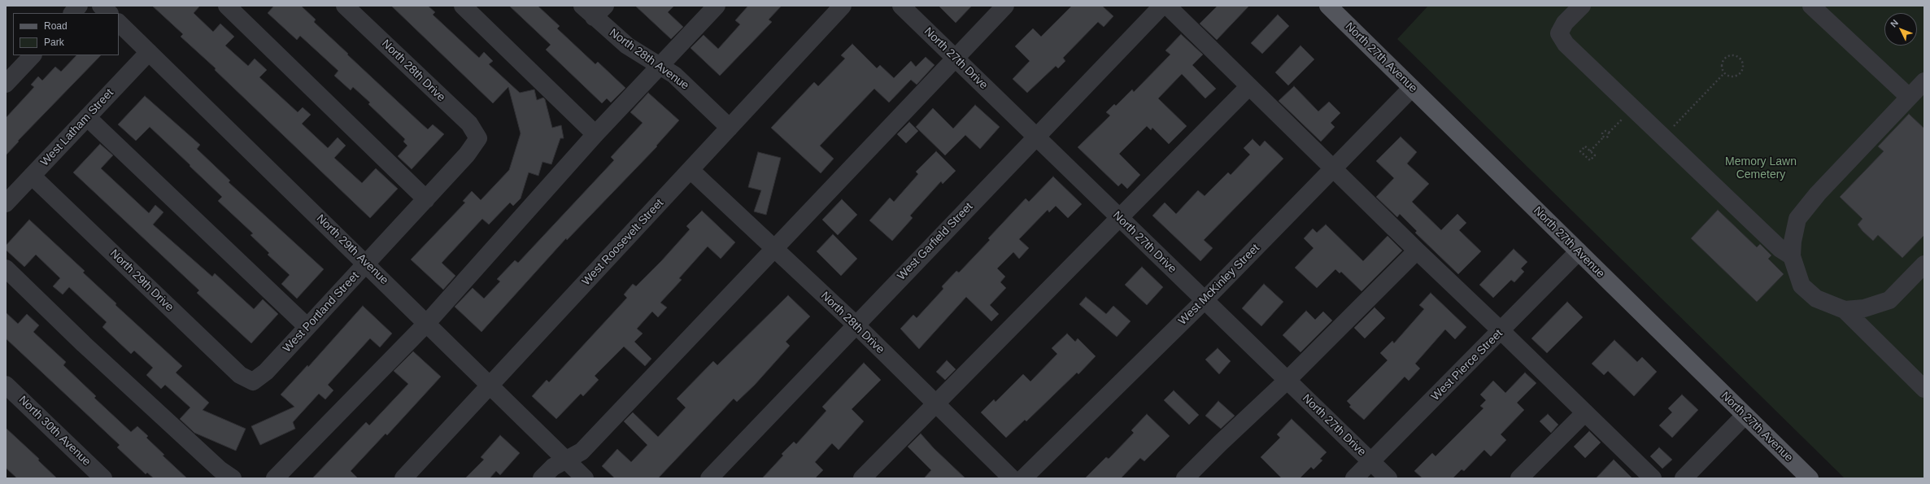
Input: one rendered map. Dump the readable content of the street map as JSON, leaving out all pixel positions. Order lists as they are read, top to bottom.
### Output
{
  "streets": {
    "main road": ["North 27th Avenue"],
    "street": [
      "North 27th Drive",
      "North 28th Avenue",
      "North 28th Drive",
      "West Latham Street",
      "West Garfield Street",
      "West Roosevelt Street",
      "North 29th Avenue",
      "North 29th Drive",
      "West McKinley Street",
      "West Portland Street",
      "West Pierce Street",
      "North 30th Avenue"
    ]
  },
  "crossings": [
    ["North 27th Avenue", "West McKinley Street"],
    ["North 27th Avenue", "West Pierce Street"],
    ["North 27th Drive", "West Garfield Street"],
    ["North 27th Drive", "West McKinley Street"],
    ["North 27th Drive", "West Pierce Street"],
    ["North 28th Avenue", "West Roosevelt Street"],
    ["North 28th Drive", "West Garfield Street"],
    ["North 28th Drive", "West Roosevelt Street"],
    ["North 28th Drive", "West Portland Street"],
    ["West Latham Street", "North 29th Avenue"],
    ["West Latham Street", "North 29th Drive"],
    ["West Roosevelt Street", "North 29th Avenue"],
    ["North 29th Avenue", "West Portland Street"],
    ["North 29th Drive", "West Portland Street"]
  ],
  "parks": ["Memory Lawn Cemetery"],
  "legend": ["Road", "Park"],
  "north": "top left"
}
